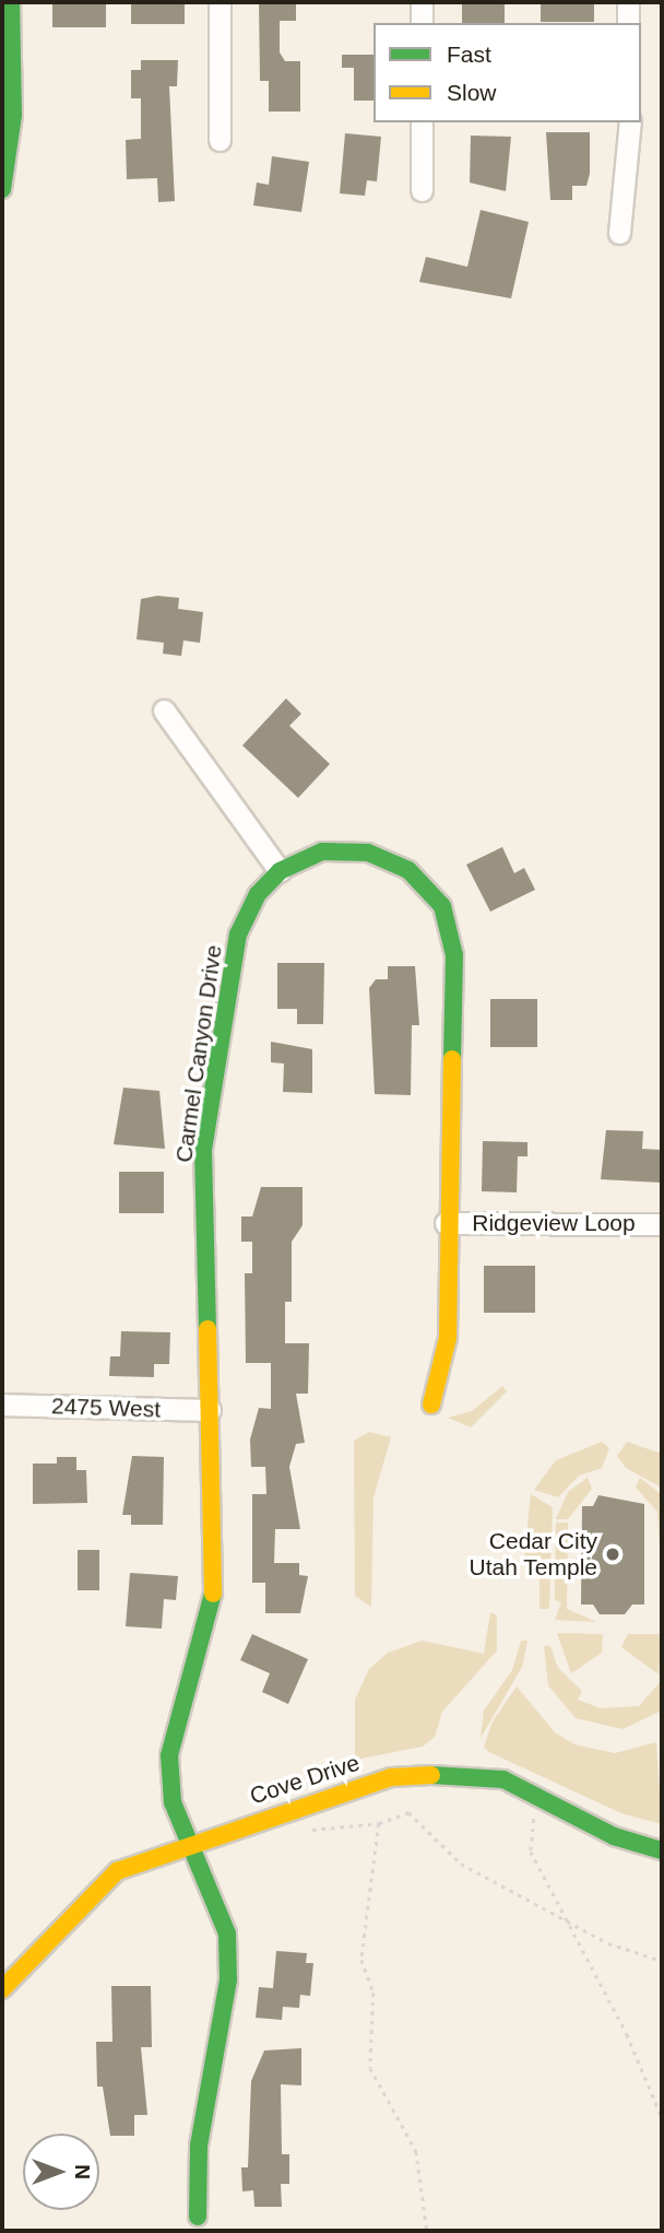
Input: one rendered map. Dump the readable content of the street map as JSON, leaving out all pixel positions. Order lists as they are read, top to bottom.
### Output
{
  "streets": {
    "street": [
      "Carmel Canyon Drive",
      "Ridgeview Loop",
      "2475 West",
      "Cove Drive"
    ]
  },
  "crossings": [
    ["Carmel Canyon Drive", "Ridgeview Loop"],
    ["Carmel Canyon Drive", "2475 West"],
    ["Carmel Canyon Drive", "Cove Drive"]
  ],
  "places": ["Cedar City Utah Temple"],
  "legend": ["Fast", "Slow"],
  "north": "right"
}
